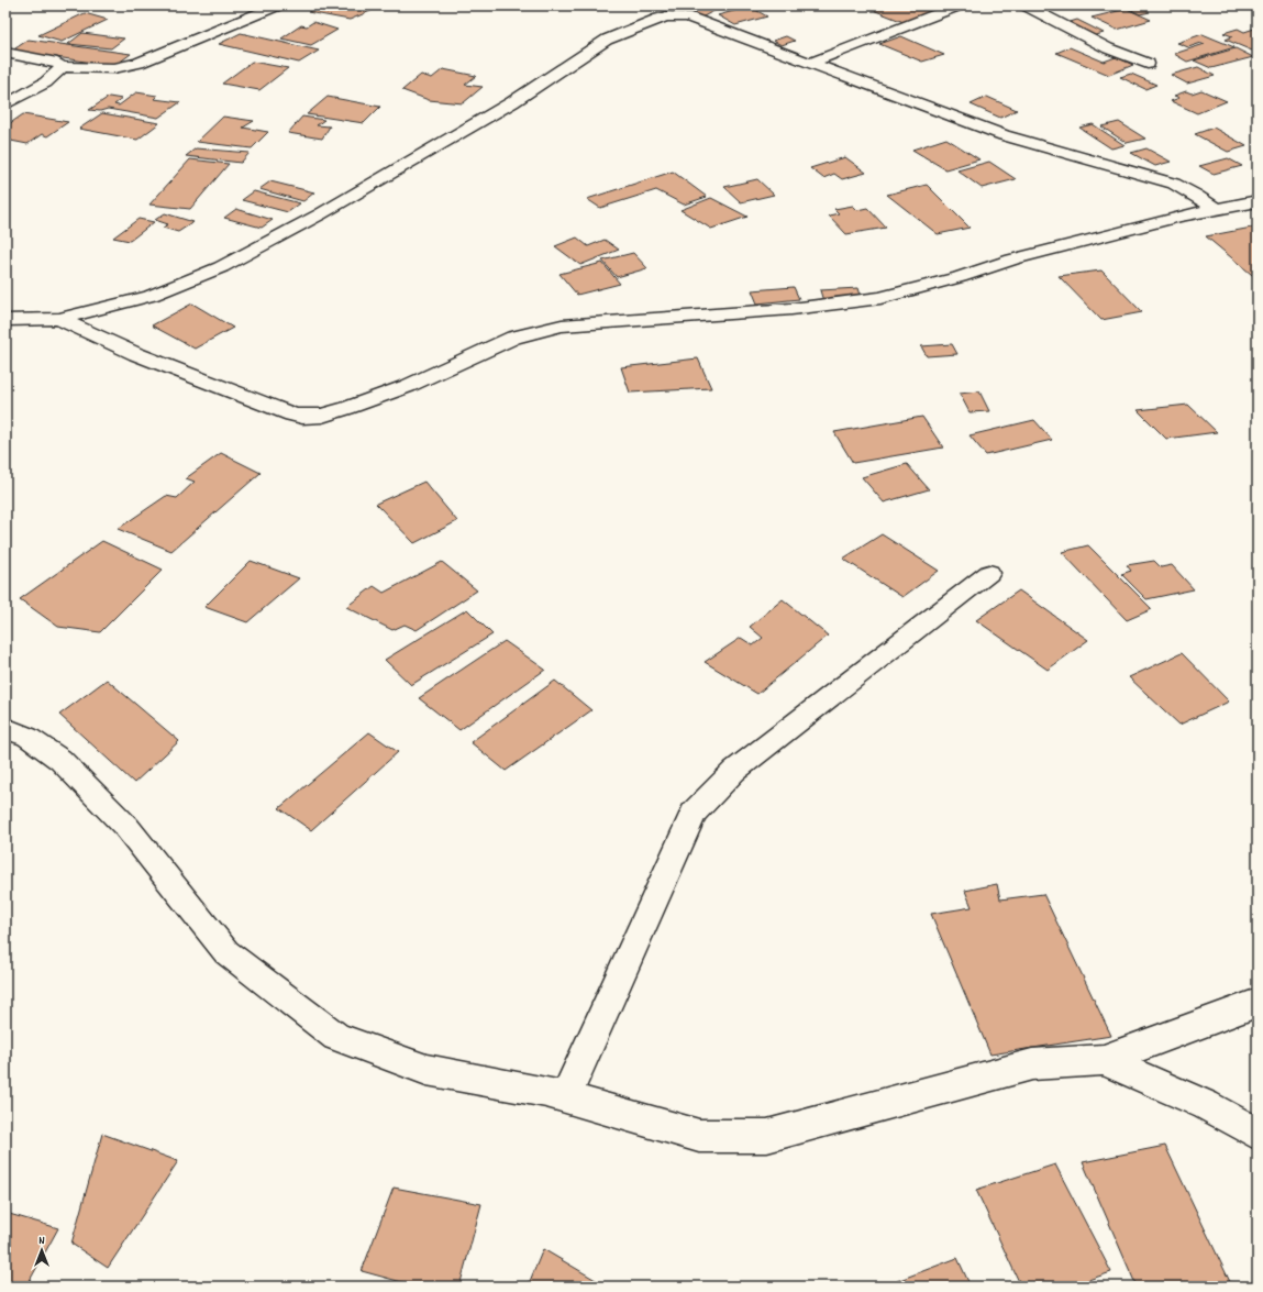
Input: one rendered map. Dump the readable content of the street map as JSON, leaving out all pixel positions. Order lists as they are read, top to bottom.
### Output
{
  "north": "top"
}
